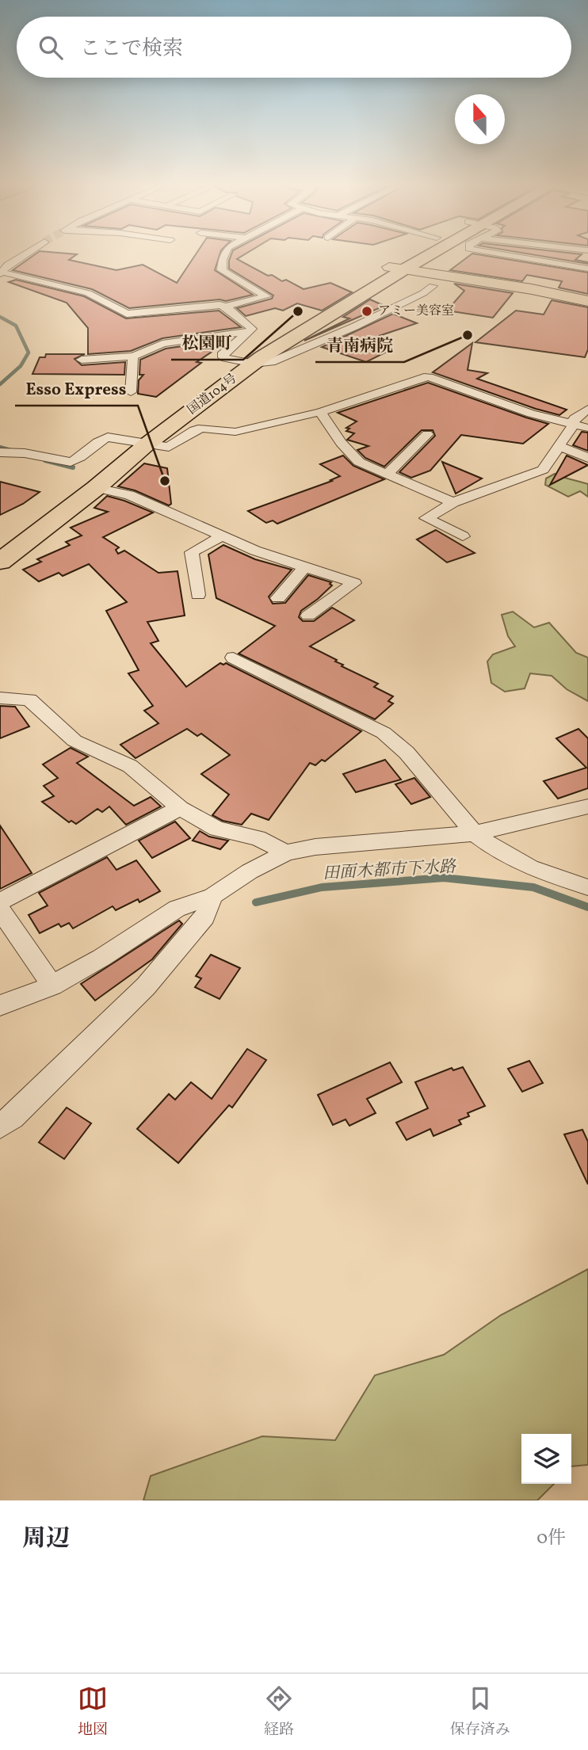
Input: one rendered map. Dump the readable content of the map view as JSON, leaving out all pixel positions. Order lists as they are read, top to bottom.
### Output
{
  "streets": {
    "highway": ["国道104号"]
  },
  "water": ["田面木都市下水路"],
  "places": [
    "松園町",
    "アミー美容室",
    "青南病院",
    "Esso Express"
  ],
  "north": "top",
  "page": {
    "search": "ここで検索",
    "heading": ["周辺", "0件"],
    "nav": ["地図", "経路", "保存済み"]
  }
}
